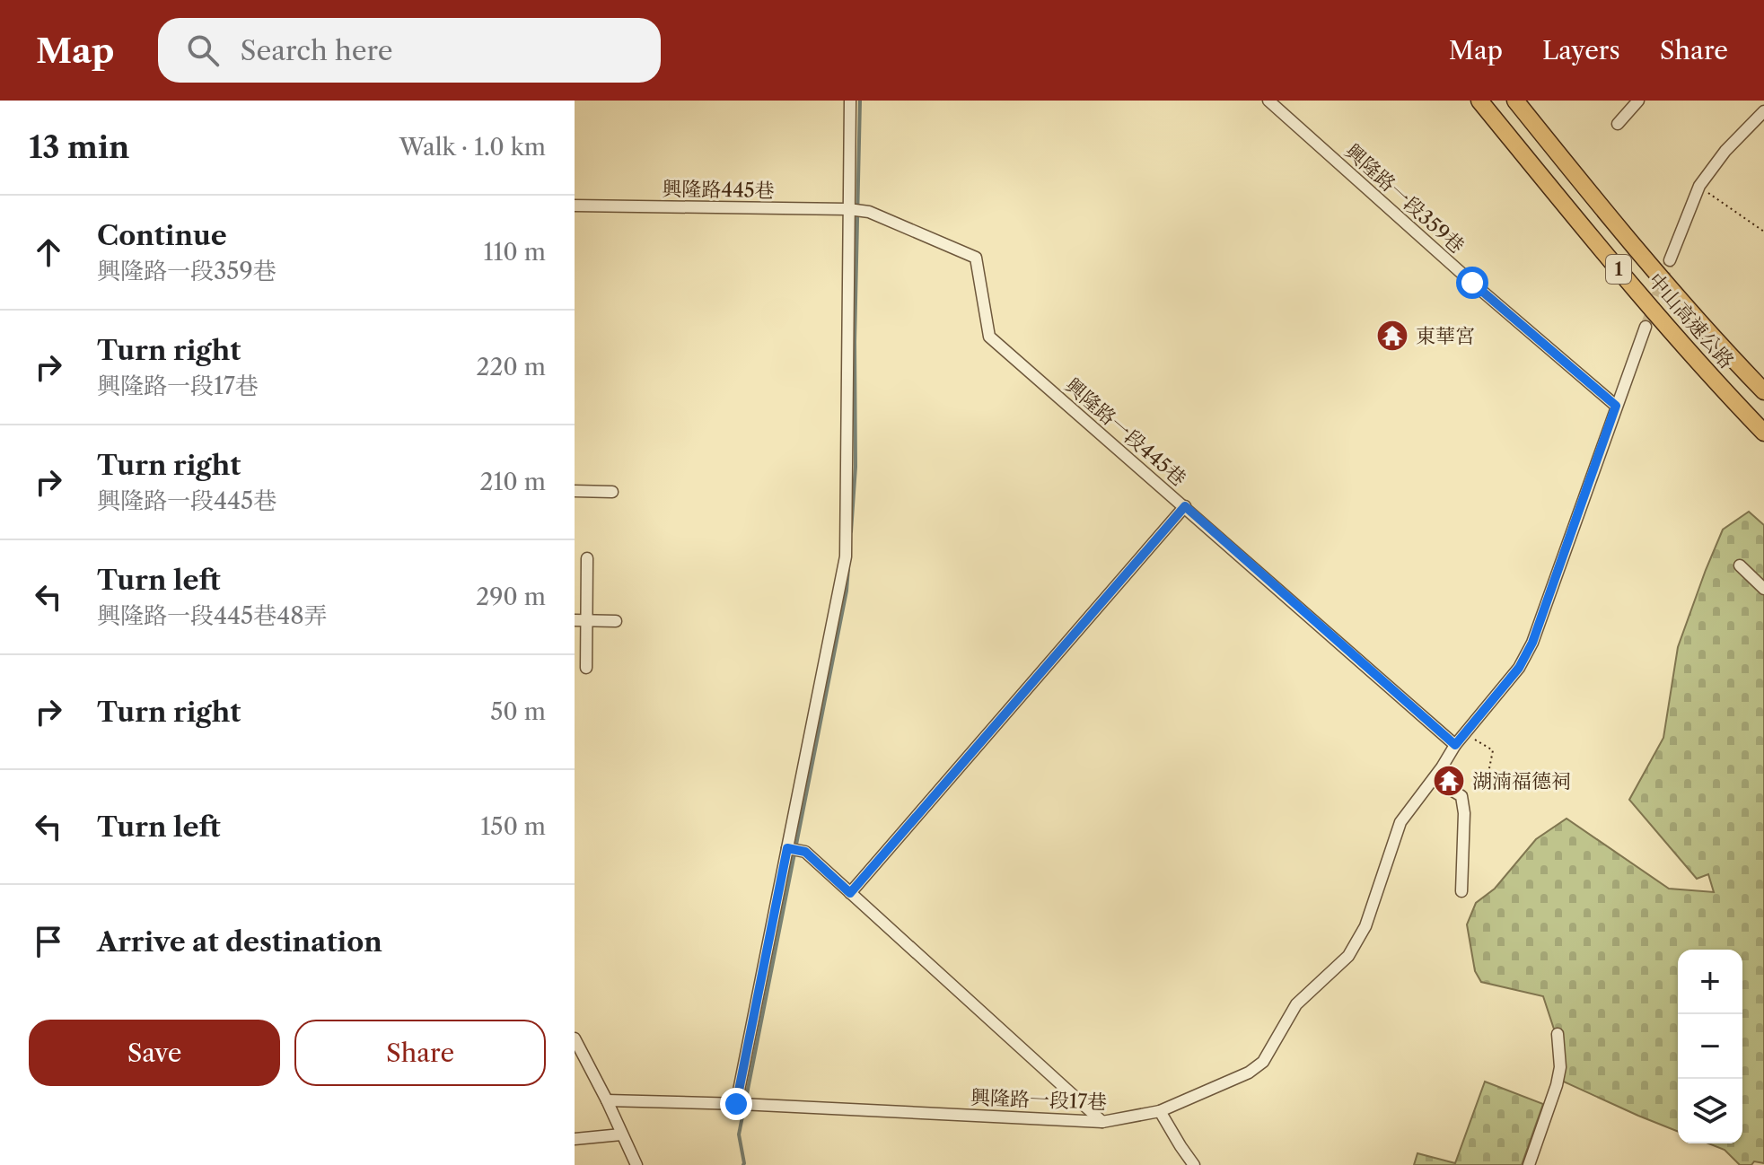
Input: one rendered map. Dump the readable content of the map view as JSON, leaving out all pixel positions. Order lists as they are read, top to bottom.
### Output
{
  "streets": {
    "highway": ["1", "中山高速公路"],
    "street": [
      "興隆路445巷",
      "興隆路一段359巷",
      "興隆路一段445巷",
      "興隆路一段17巷"
    ]
  },
  "crossings": [
    ["興隆路445巷", "興隆路一段445巷"],
    ["興隆路一段359巷", "興隆路一段17巷"],
    ["興隆路一段445巷", "興隆路一段17巷"]
  ],
  "places": {
    "temple": ["東華宮", "湖湳福德祠"]
  },
  "page": {
    "header": "Map",
    "search": "Search here",
    "nav": ["Map", "Layers", "Share"],
    "heading": ["13 min", "Walk · 1.0 km"],
    "list": [
      ["Continue", "興隆路一段359巷", "110 m"],
      ["Turn right", "興隆路一段17巷", "220 m"],
      ["Turn right", "興隆路一段445巷", "210 m"],
      ["Turn left", "興隆路一段445巷48弄", "290 m"],
      ["Turn right", "50 m"],
      ["Turn left", "150 m"],
      "Arrive at destination"
    ],
    "map_buttons": ["+", "−"],
    "buttons": ["Save", "Share"]
  }
}
